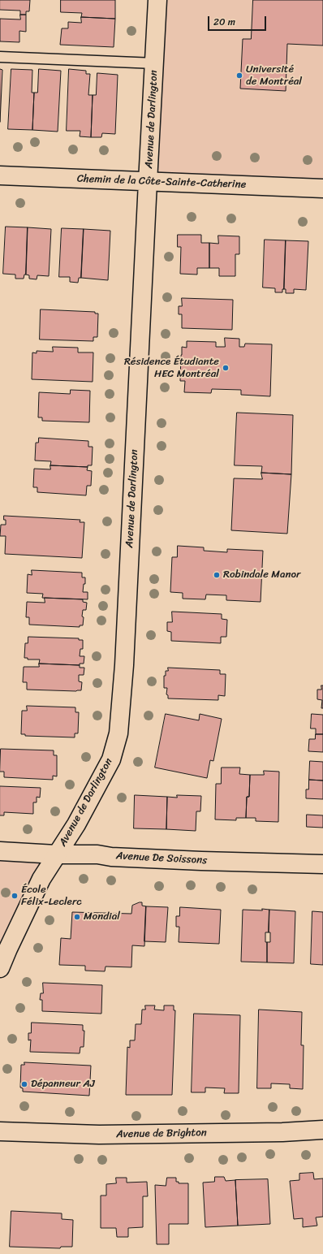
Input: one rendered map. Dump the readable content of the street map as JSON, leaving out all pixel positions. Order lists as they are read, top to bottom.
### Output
{
  "streets": {
    "street": [
      "Avenue de Darlington",
      "Chemin de la Côte-Sainte-Catherine",
      "Avenue De Soissons",
      "Avenue de Brighton"
    ]
  },
  "crossings": [
    ["Avenue de Darlington", "Chemin de la Côte-Sainte-Catherine"],
    ["Avenue de Darlington", "Avenue De Soissons"]
  ],
  "places": [
    "Université de Montréal",
    "Résidence Étudiante HEC Montréal",
    "Robindale Manor",
    "École Félix-Leclerc",
    "Mondial",
    "Dépanneur AJ"
  ],
  "scale_bar": "20 m"
}
